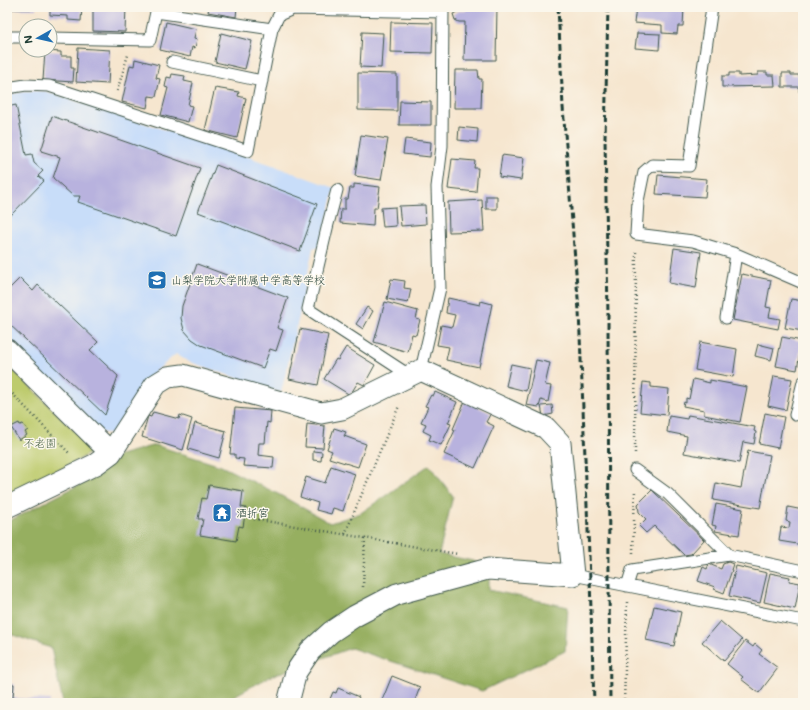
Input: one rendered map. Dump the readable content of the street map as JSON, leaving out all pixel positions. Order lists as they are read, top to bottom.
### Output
{
  "parks": ["不老園"],
  "places": {
    "school or university": ["山梨学院大学附属中学高等学校"],
    "temple": ["酒折宮"]
  },
  "north": "left"
}
